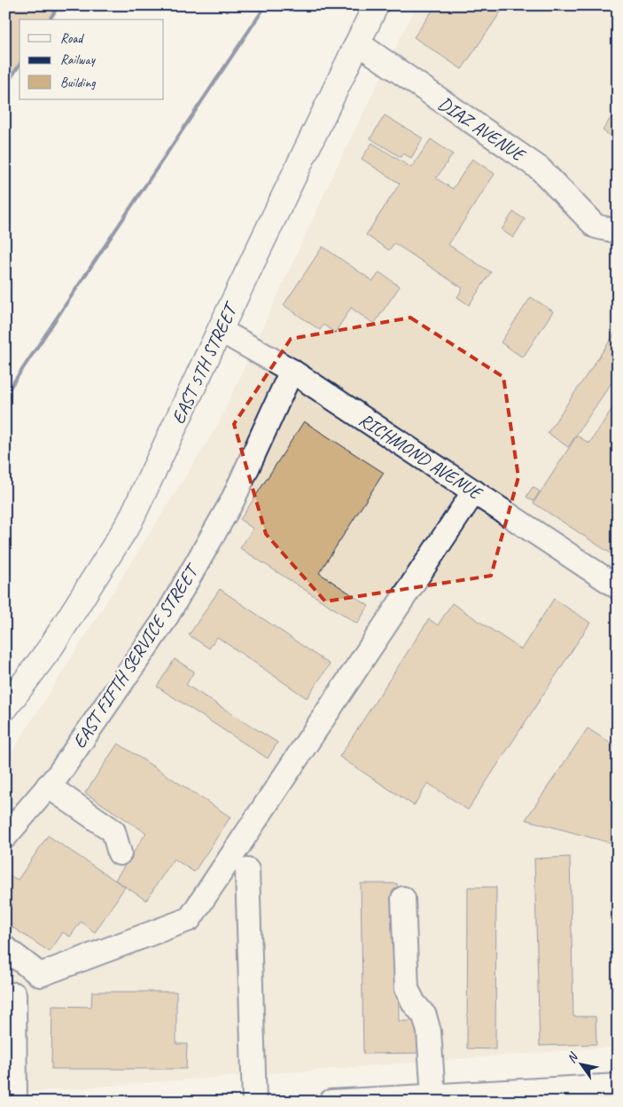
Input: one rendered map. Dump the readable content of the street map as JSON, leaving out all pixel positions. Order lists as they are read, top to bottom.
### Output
{
  "streets": {
    "main road": ["EAST 5TH STREET"],
    "street": ["DIAZ AVENUE", "RICHMOND AVENUE", "EAST FIFTH SERVICE STREET"]
  },
  "crossings": [
    ["DIAZ AVENUE", "EAST 5TH STREET"],
    ["EAST 5TH STREET", "RICHMOND AVENUE"],
    ["RICHMOND AVENUE", "EAST FIFTH SERVICE STREET"]
  ],
  "legend": ["Road", "Railway", "Building"],
  "north": "top left"
}
